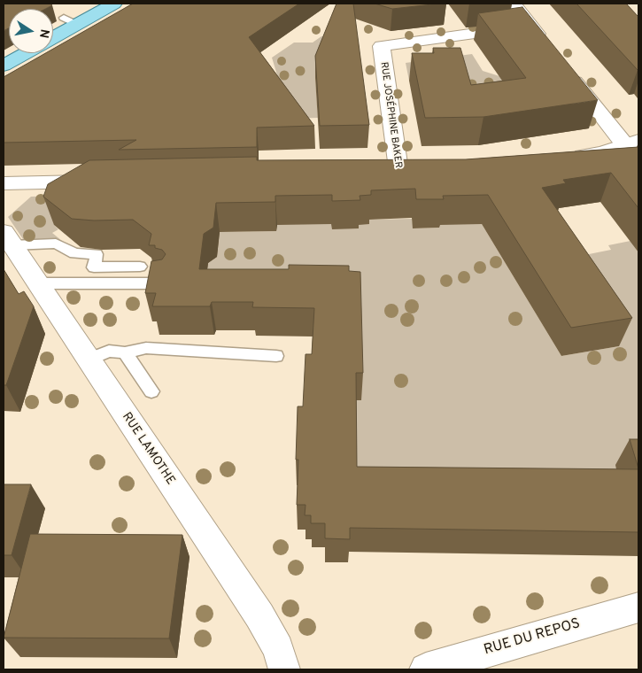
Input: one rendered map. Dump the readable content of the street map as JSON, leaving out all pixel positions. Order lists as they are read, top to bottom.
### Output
{
  "streets": {
    "street": ["RUE JOSÉPHINE BAKER", "RUE LAMOTHE", "RUE DU REPOS"]
  },
  "north": "right"
}
